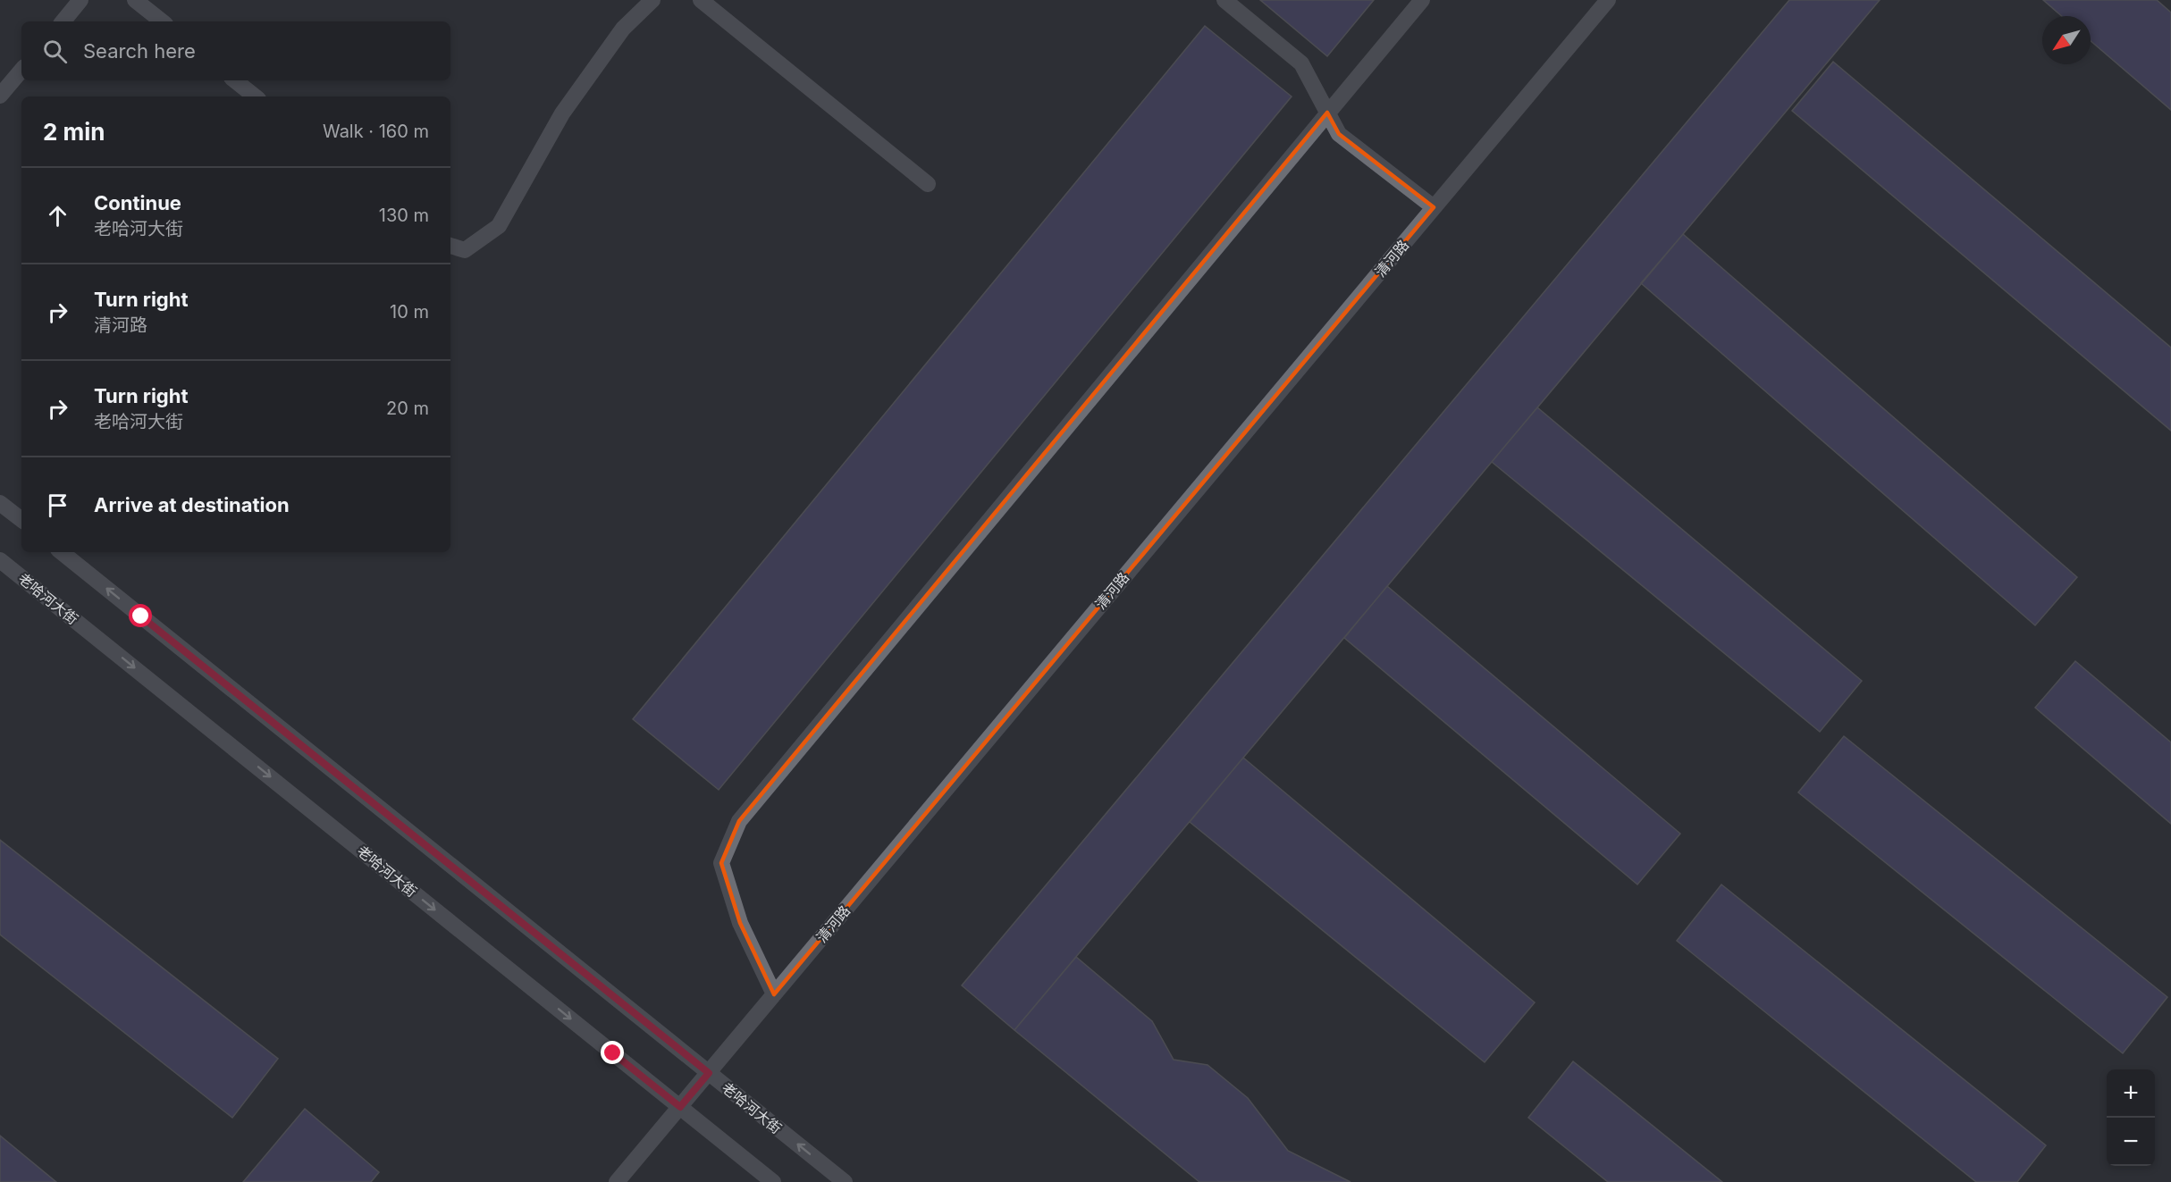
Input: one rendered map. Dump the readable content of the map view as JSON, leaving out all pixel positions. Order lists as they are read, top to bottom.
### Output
{
  "streets": {
    "street": ["清河路", "老哈河大街"]
  },
  "crossings": [
    ["清河路", "老哈河大街"]
  ],
  "north": "bottom left",
  "page": {
    "search": "Search here",
    "heading": ["2 min", "Walk · 160 m"],
    "list": [
      ["Continue", "老哈河大街", "130 m"],
      ["Turn right", "清河路", "10 m"],
      ["Turn right", "老哈河大街", "20 m"],
      "Arrive at destination"
    ],
    "map_buttons": ["+", "−"]
  }
}
